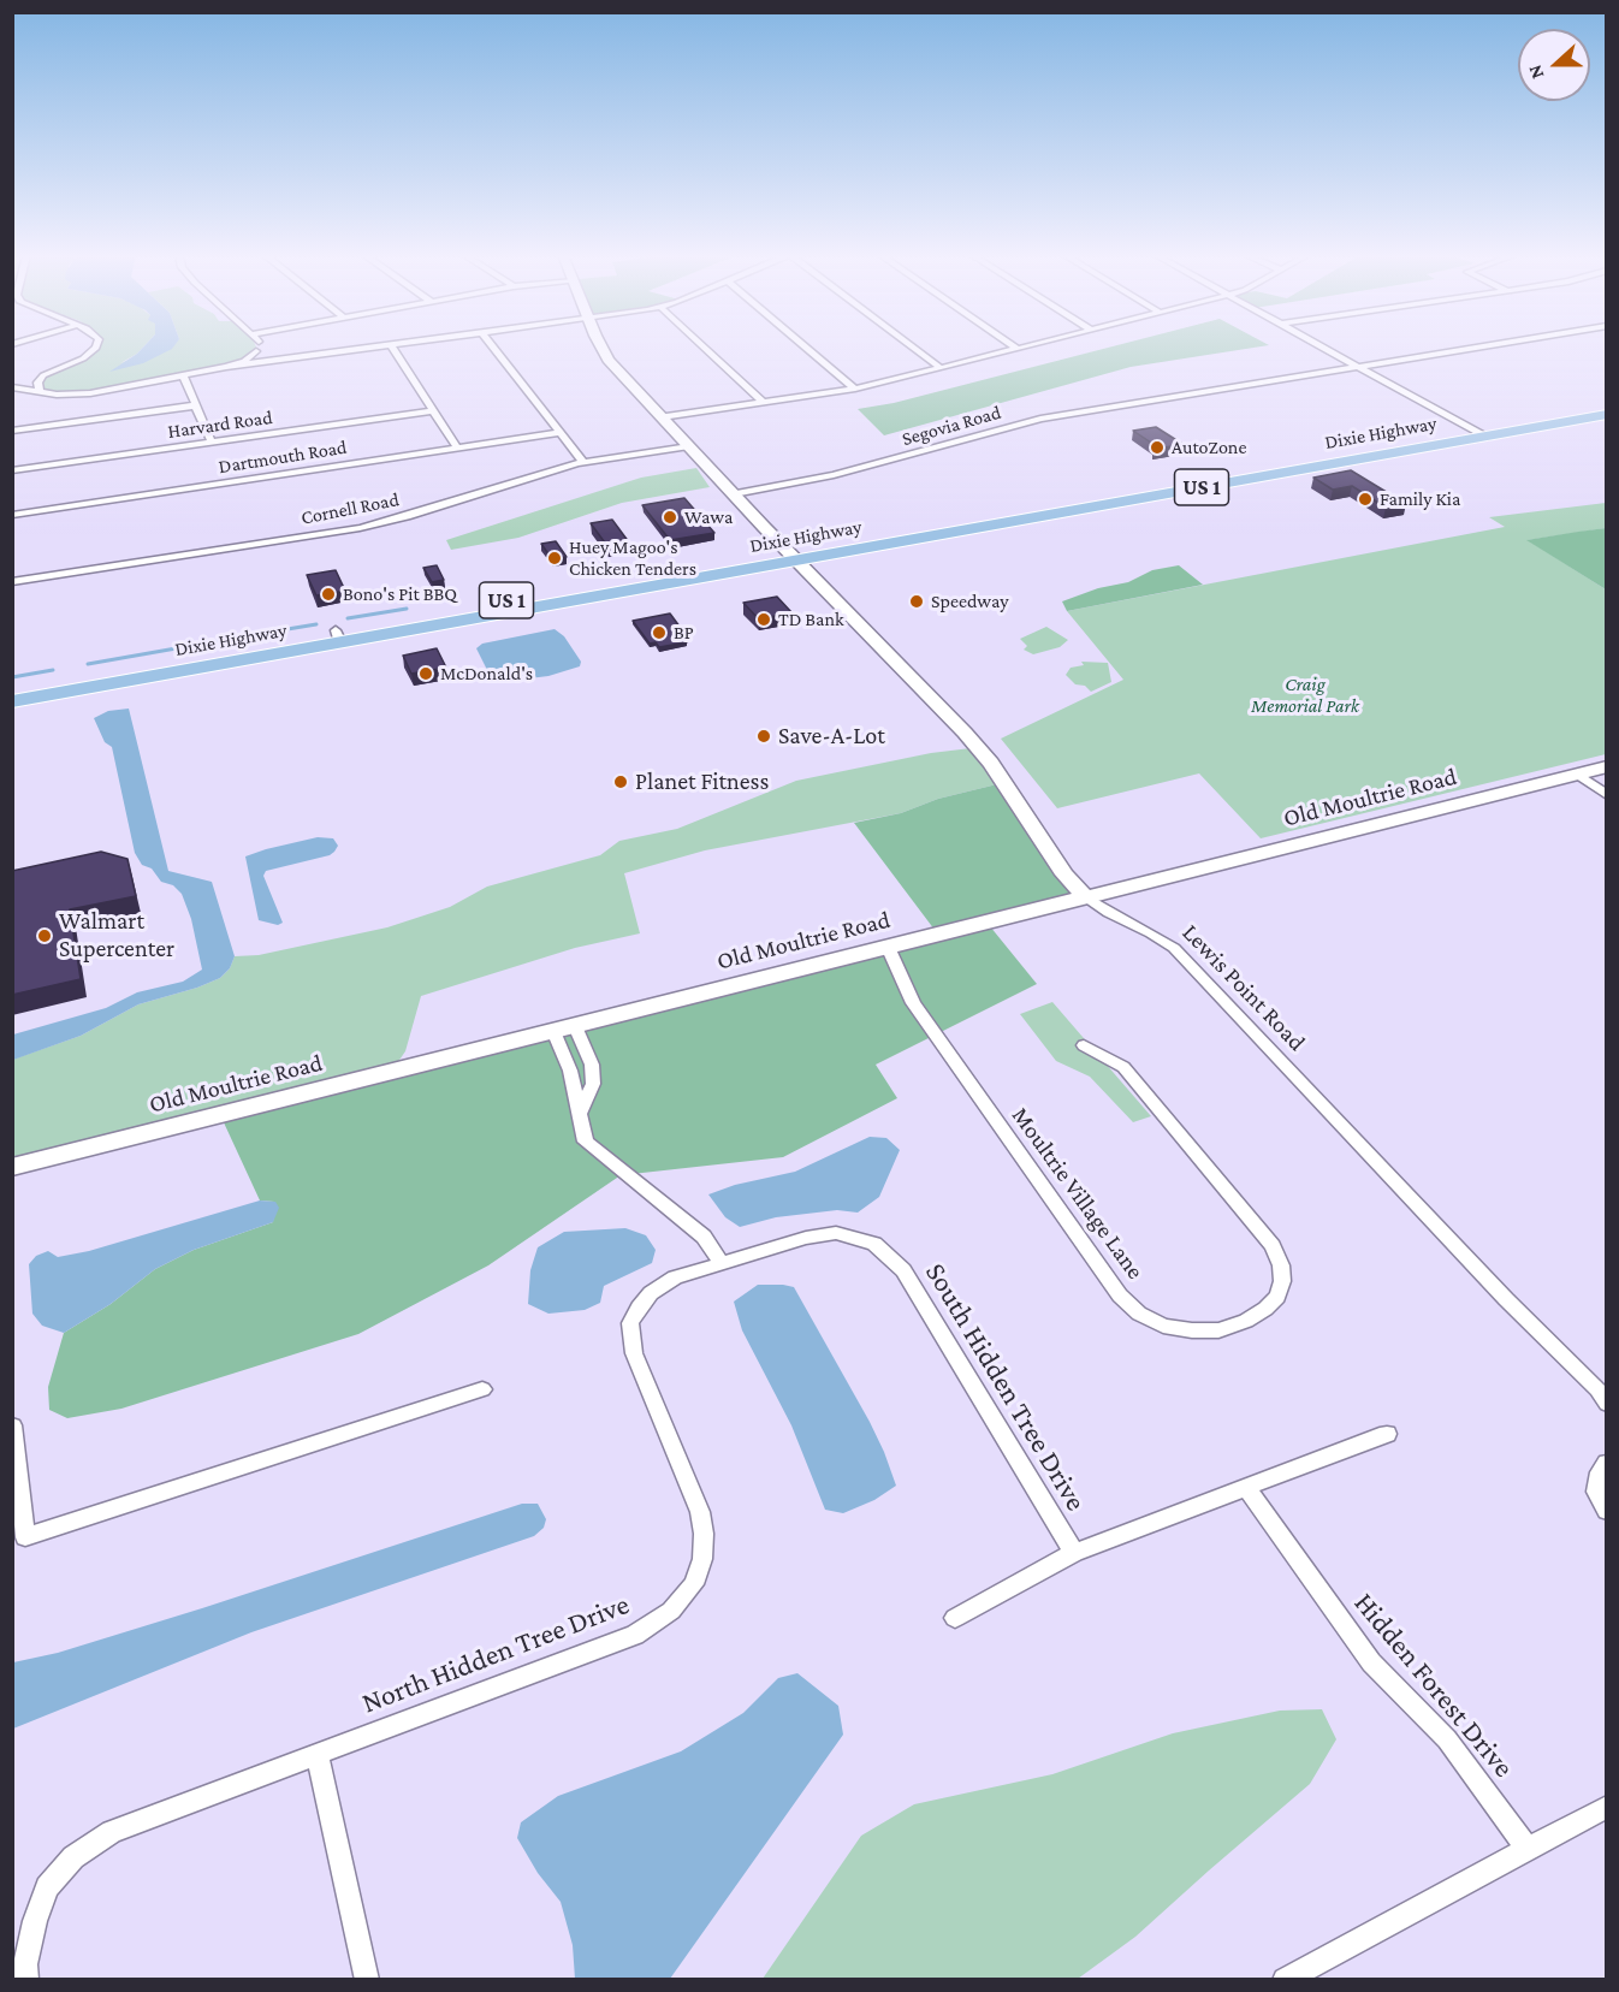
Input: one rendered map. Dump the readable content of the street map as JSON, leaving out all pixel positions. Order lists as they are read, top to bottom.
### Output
{
  "streets": {
    "main road": ["Dixie Highway", "US 1"],
    "street": [
      "Harvard Road",
      "Segovia Road",
      "Dartmouth Road",
      "Cornell Road",
      "Old Moultrie Road",
      "Lewis Point Road",
      "Moultrie Village Lane",
      "South Hidden Tree Drive",
      "North Hidden Tree Drive",
      "Hidden Forest Drive"
    ]
  },
  "crossings": [
    ["Segovia Road", "Lewis Point Road"],
    ["Dixie Highway", "US 1"],
    ["Dixie Highway", "Lewis Point Road"],
    ["Cornell Road", "Lewis Point Road"],
    ["Old Moultrie Road", "Lewis Point Road"],
    ["Old Moultrie Road", "Moultrie Village Lane"],
    ["South Hidden Tree Drive", "North Hidden Tree Drive"]
  ],
  "parks": ["Craig Memorial Park"],
  "places": [
    "AutoZone",
    "Family Kia",
    "Wawa",
    "Huey Magoo's Chicken Tenders",
    "Bono's Pit BBQ",
    "Speedway",
    "TD Bank",
    "BP",
    "McDonald's",
    "Save-A-Lot",
    "Planet Fitness",
    "Walmart Supercenter"
  ],
  "north": "left"
}
